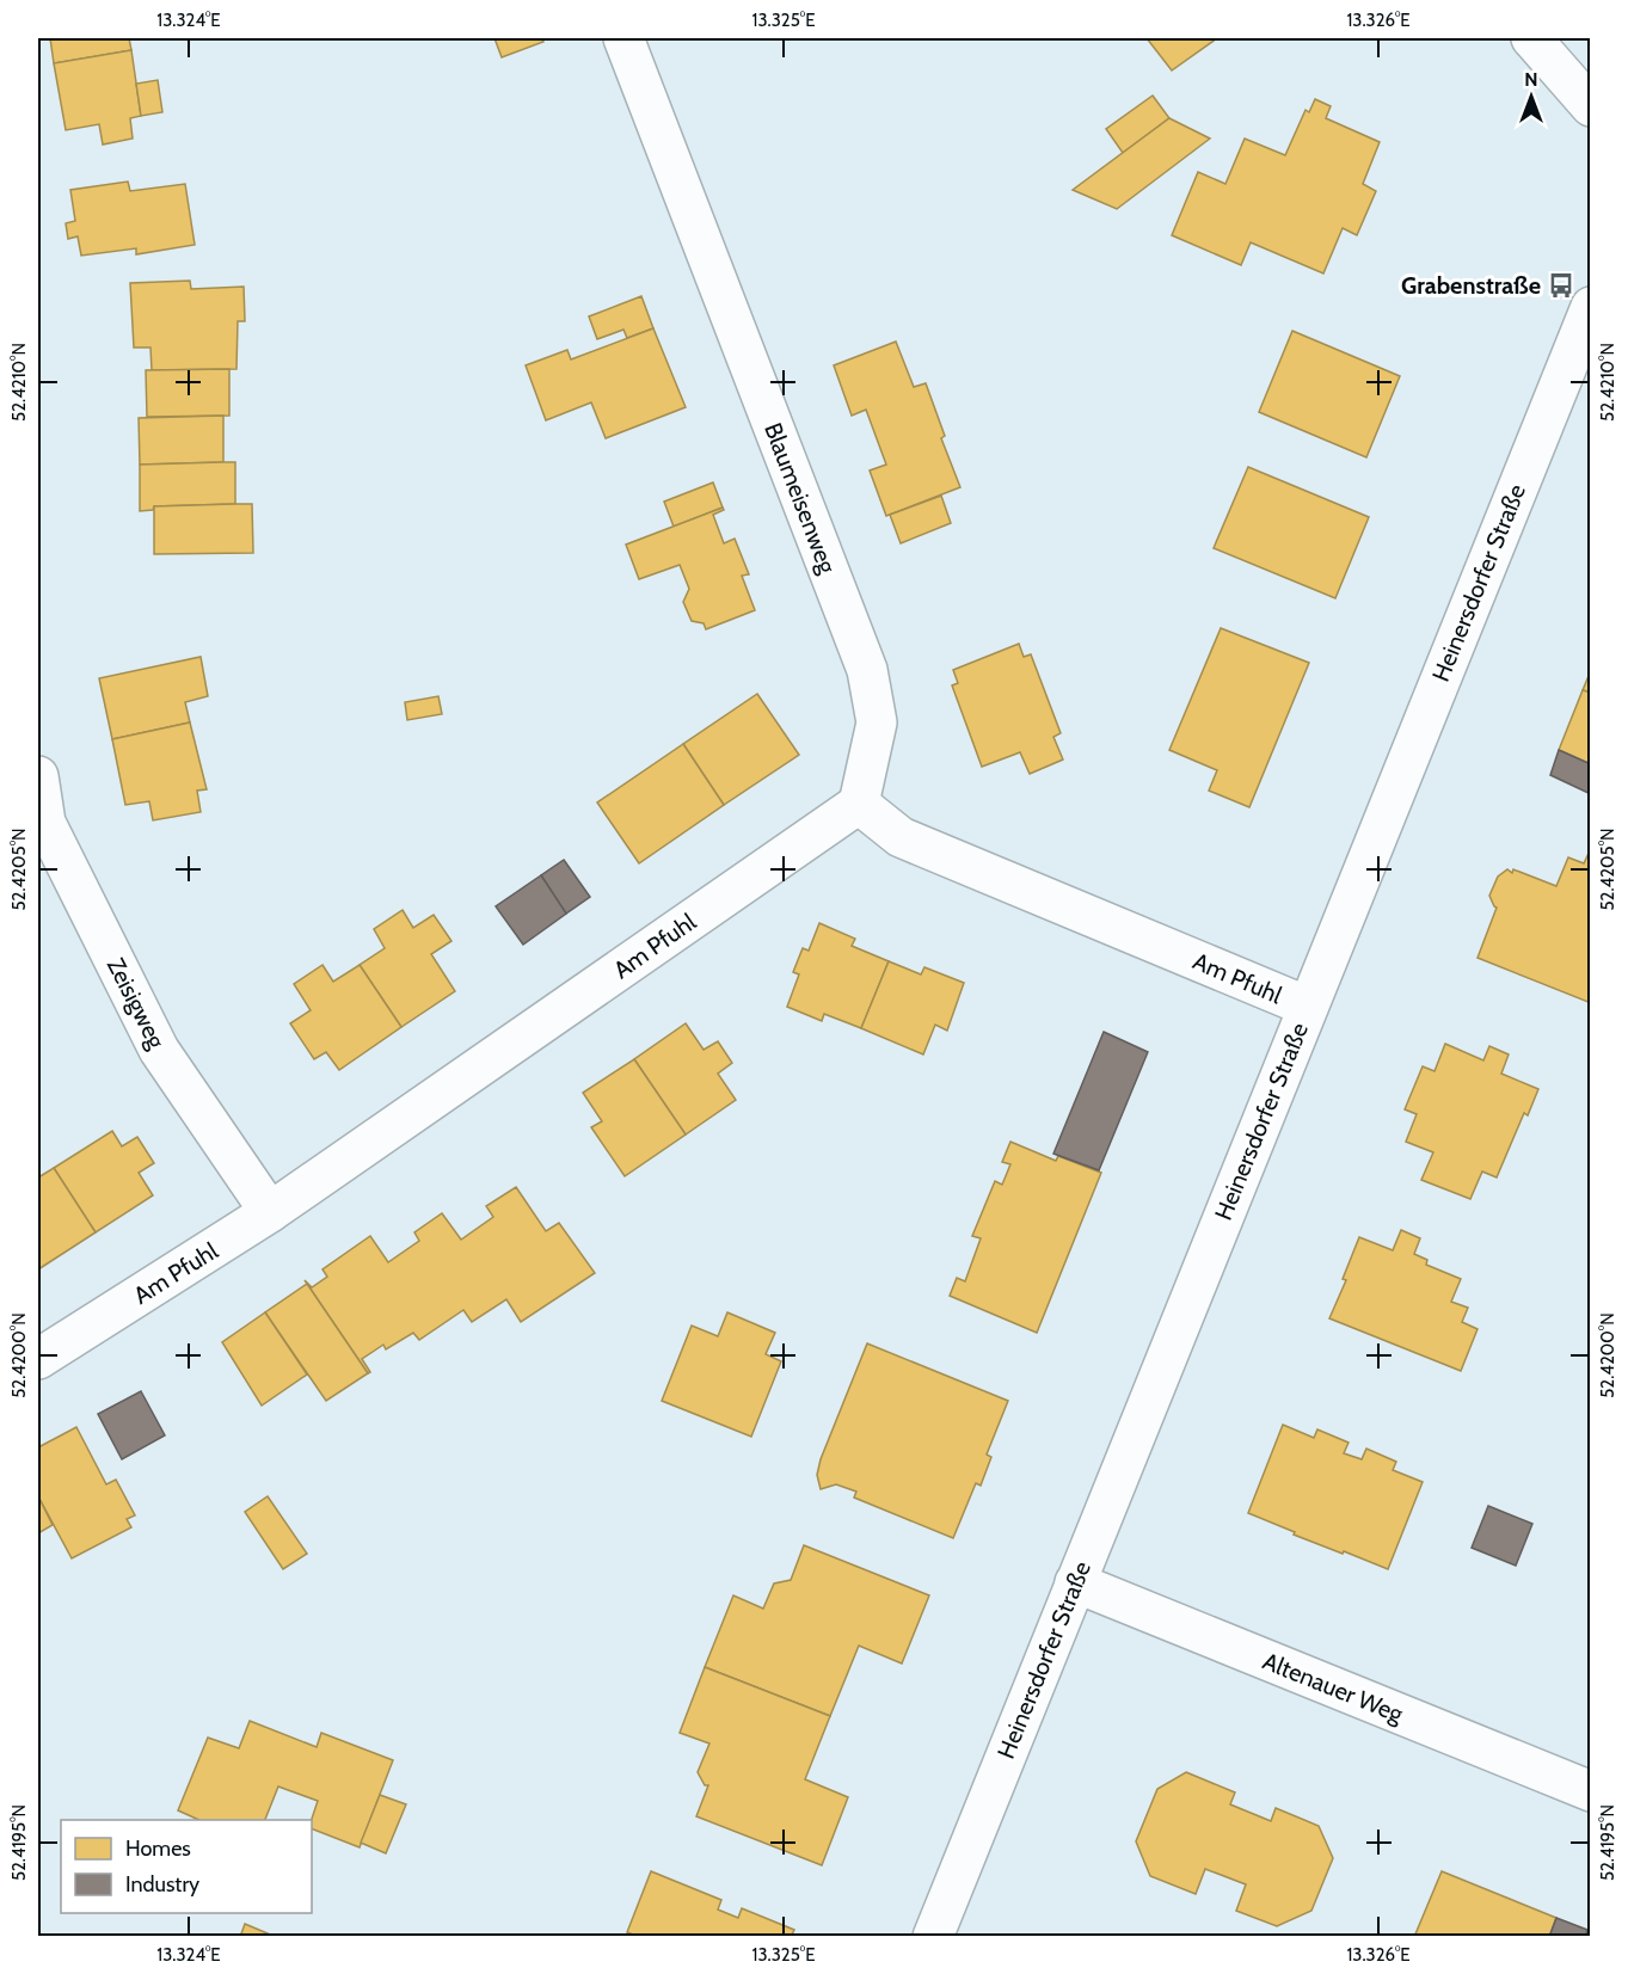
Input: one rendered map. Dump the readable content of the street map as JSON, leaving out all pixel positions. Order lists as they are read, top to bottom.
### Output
{
  "streets": {
    "street": [
      "Blaumeisenweg",
      "Heinersdorfer Straße",
      "Am Pfuhl",
      "Zeisigweg",
      "Altenauer Weg"
    ]
  },
  "crossings": [
    ["Blaumeisenweg", "Am Pfuhl"],
    ["Heinersdorfer Straße", "Am Pfuhl"],
    ["Heinersdorfer Straße", "Altenauer Weg"],
    ["Am Pfuhl", "Zeisigweg"]
  ],
  "places": {
    "bus stop": ["Grabenstraße"]
  },
  "legend": ["Homes", "Industry"],
  "north": "top",
  "coordinates": [
    "13.324°E",
    "13.325°E",
    "13.326°E",
    "52.4210°N",
    "52.4205°N",
    "52.4200°N",
    "52.4195°N"
  ]
}
